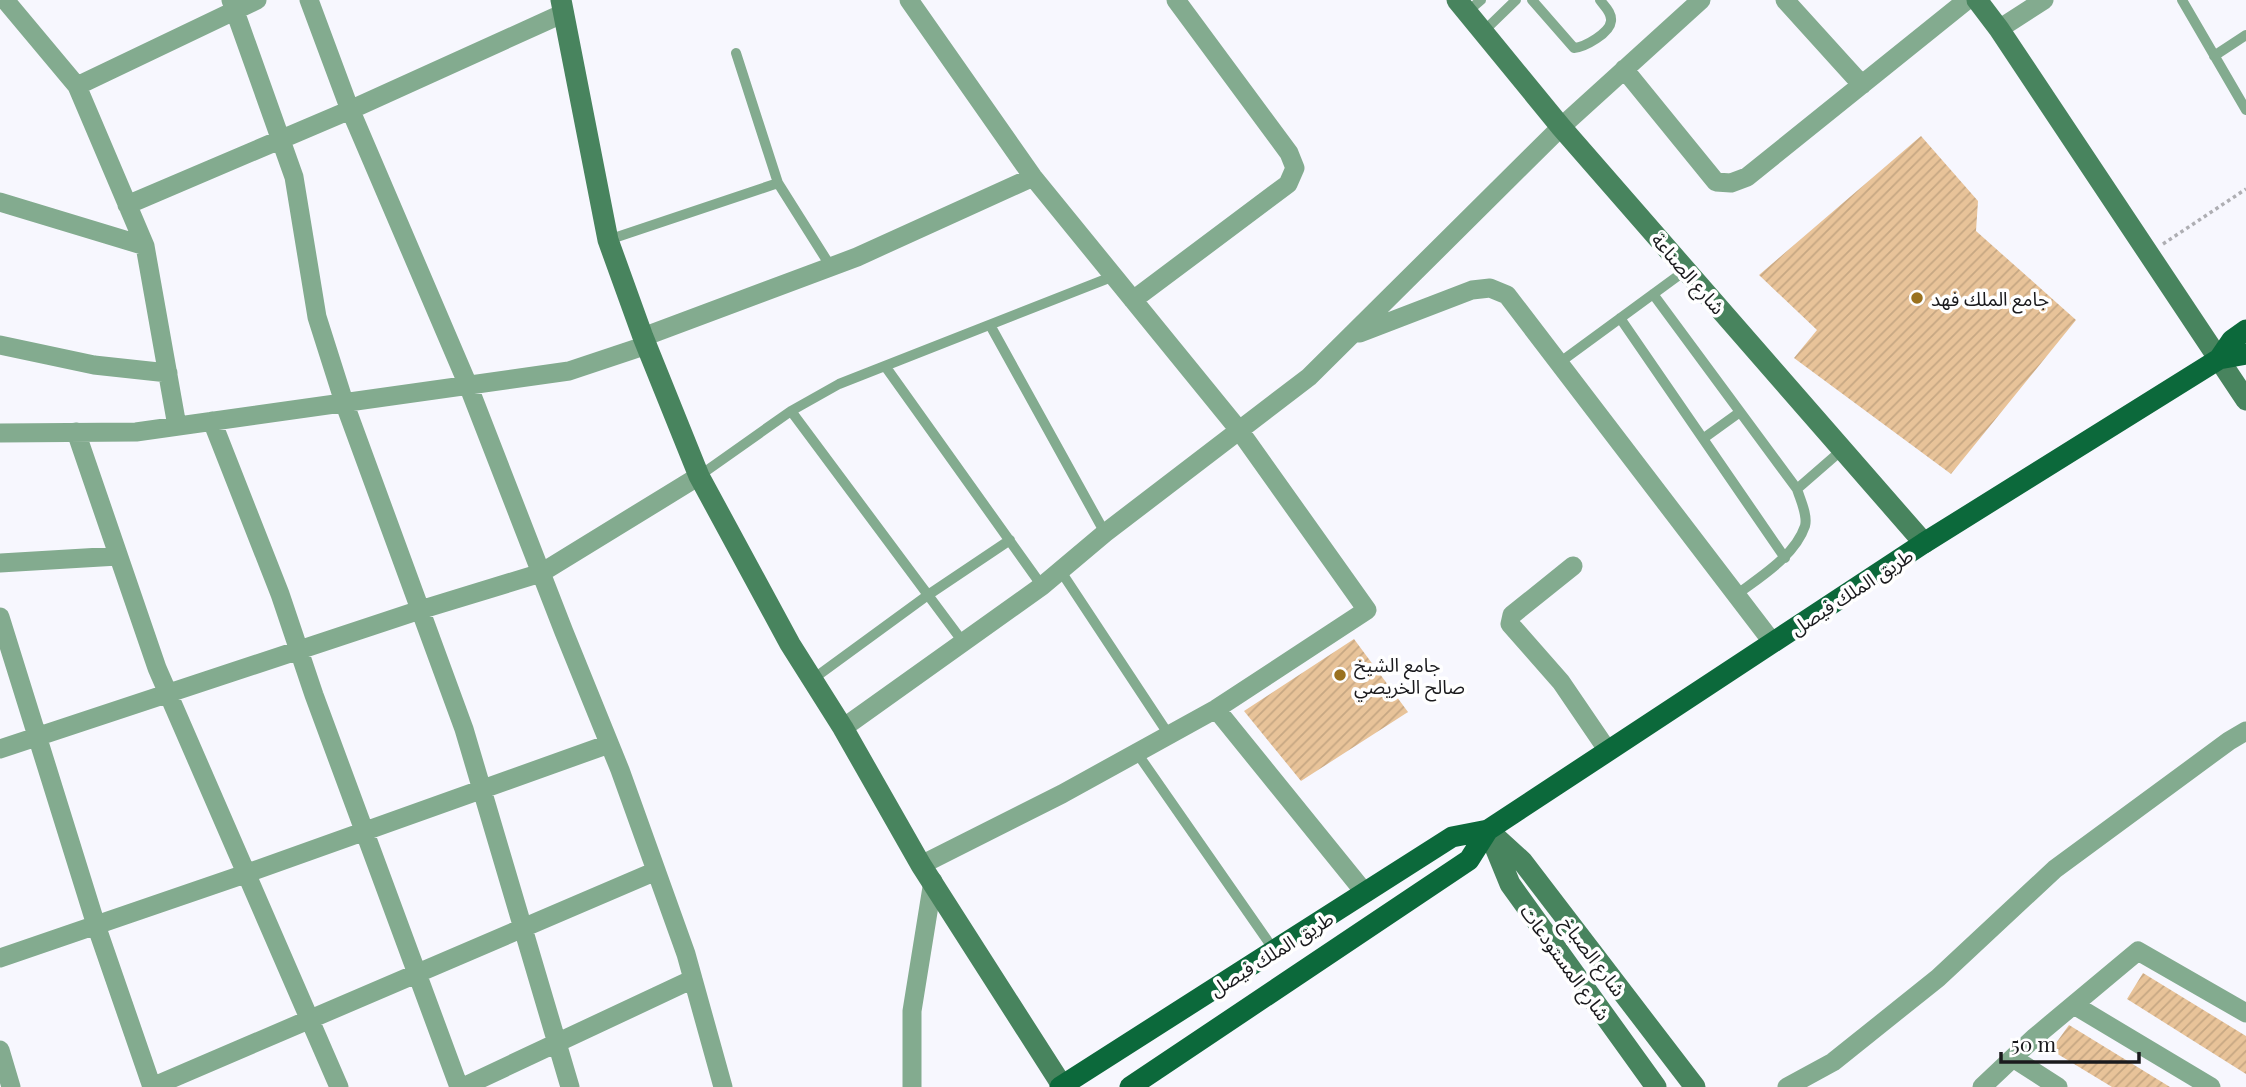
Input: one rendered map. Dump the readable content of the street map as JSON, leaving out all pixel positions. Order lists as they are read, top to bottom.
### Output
{
  "streets": {
    "main road": ["طريق الملك فيصل"],
    "street": ["شارع الصناعة", "شارع الصباخ", "شارع المستودعات"]
  },
  "crossings": [
    ["شارع الصناعة", "طريق الملك فيصل"],
    ["طريق الملك فيصل", "شارع الصباخ"],
    ["طريق الملك فيصل", "شارع المستودعات"],
    ["شارع الصباخ", "شارع المستودعات"]
  ],
  "places": ["جامع الملك فهد", "جامع الشيخ صالح الخريصي"],
  "scale_bar": "50 m"
}
